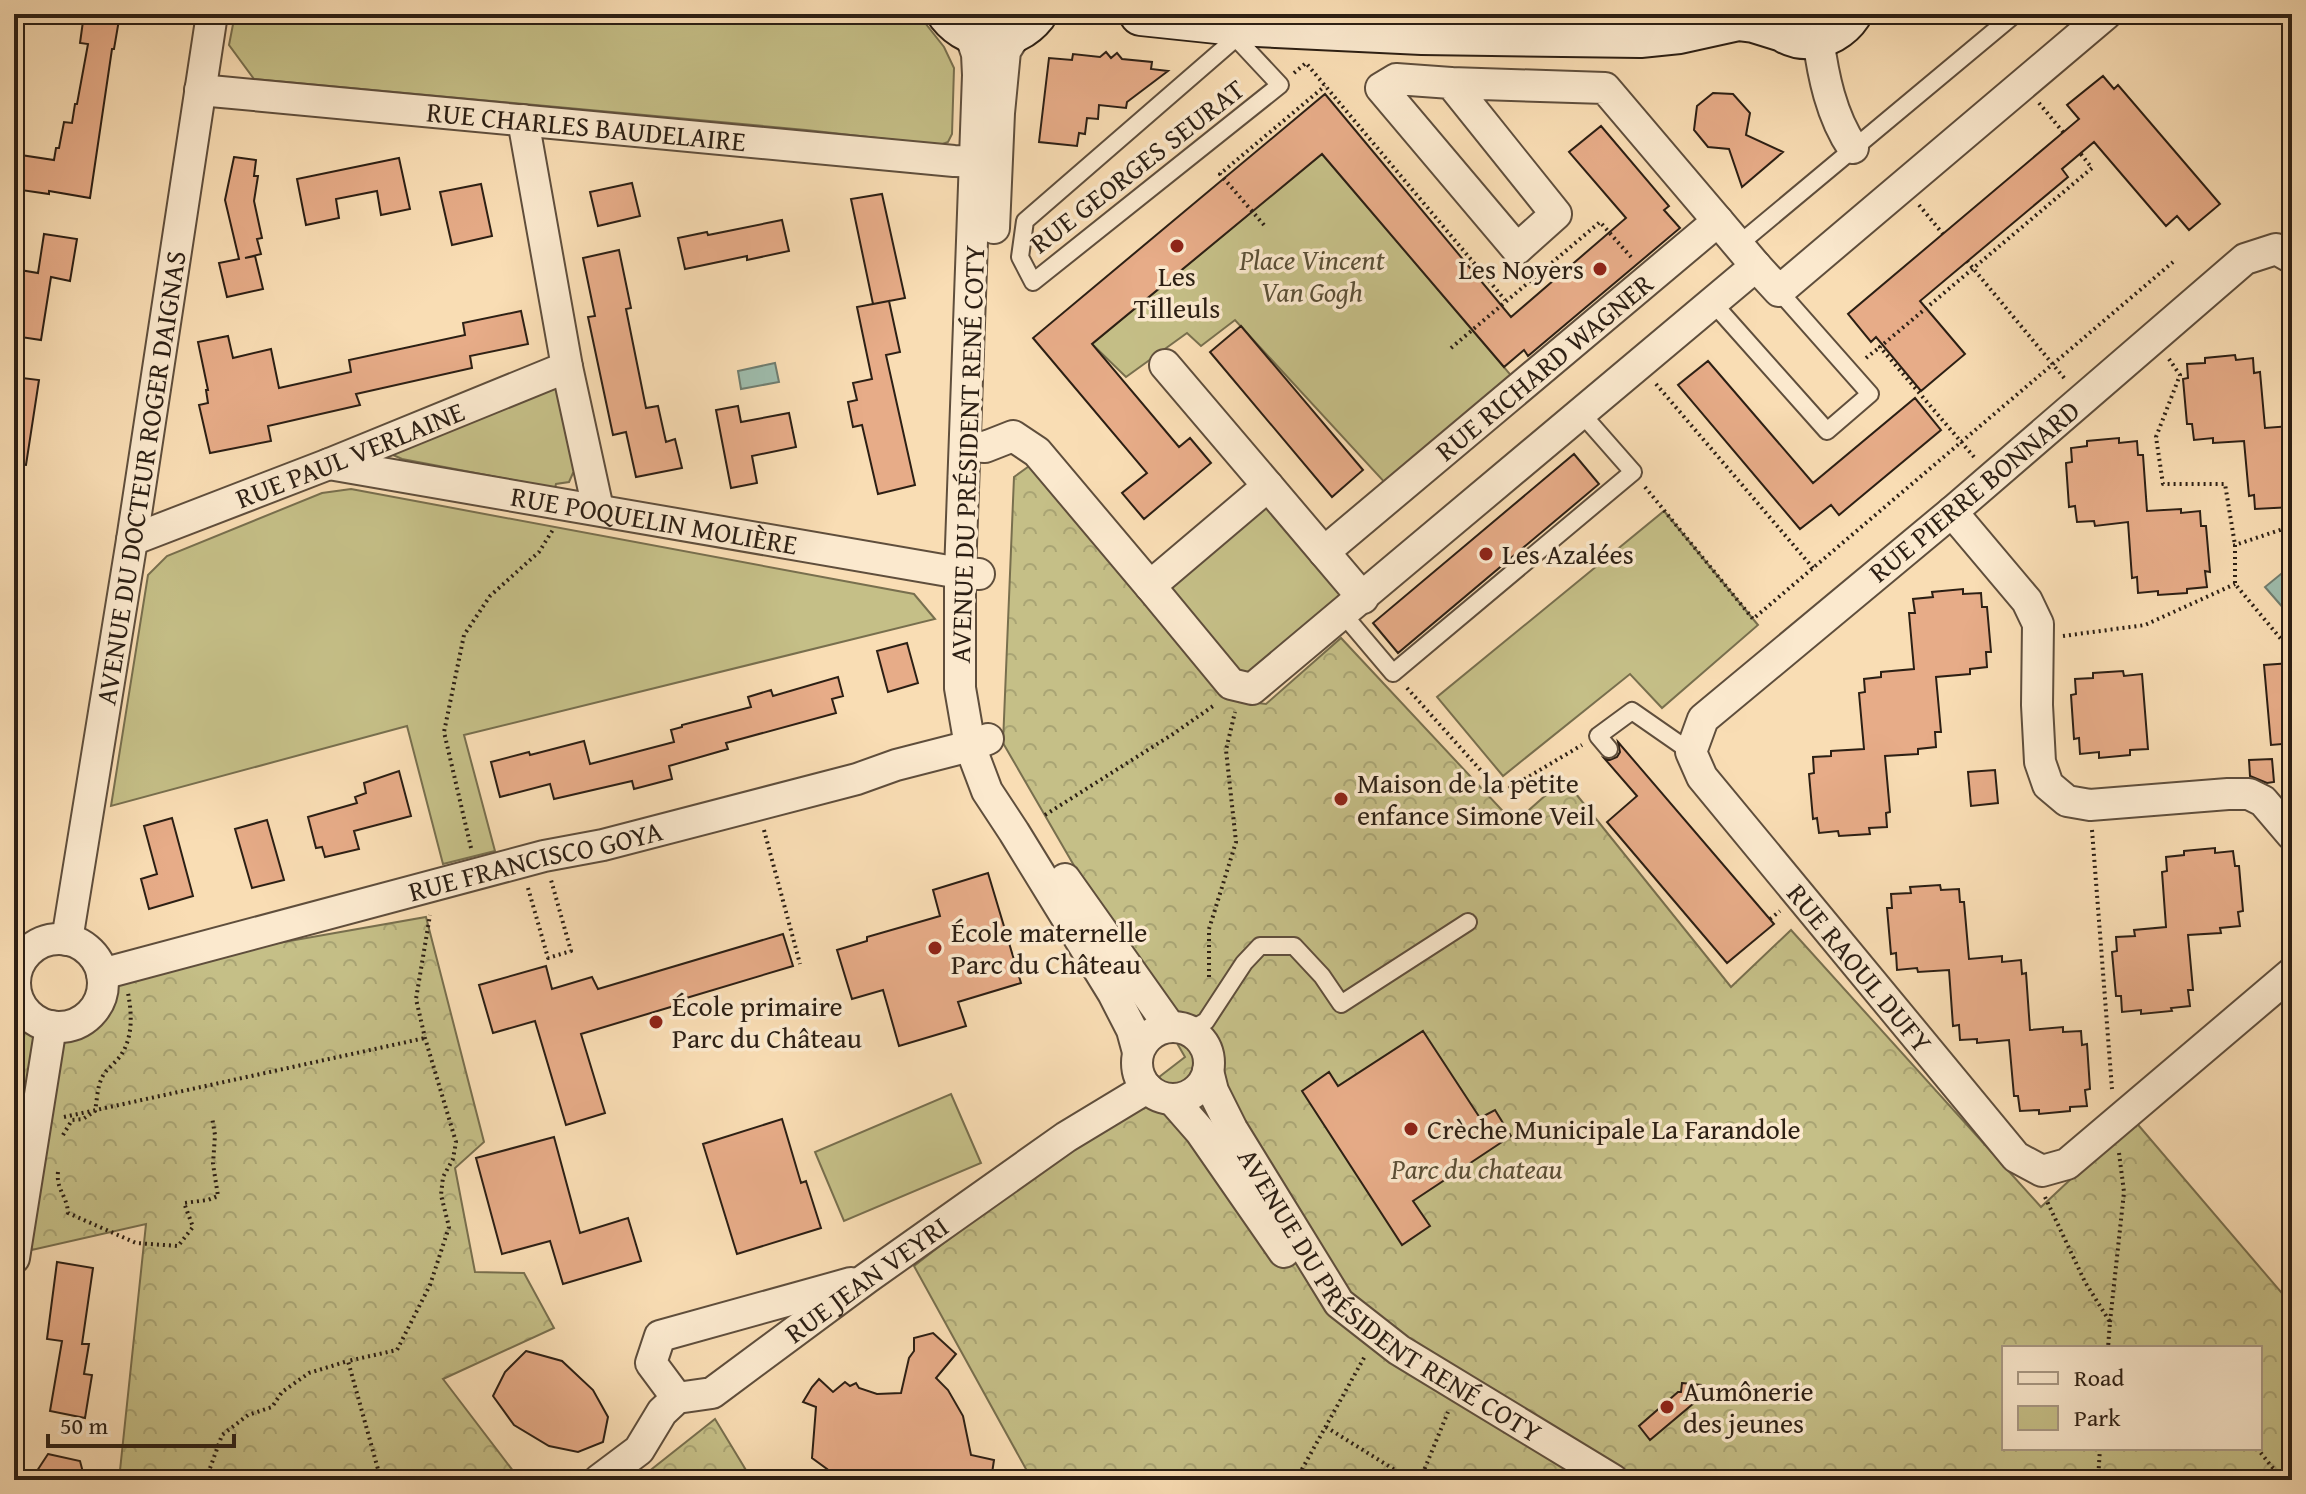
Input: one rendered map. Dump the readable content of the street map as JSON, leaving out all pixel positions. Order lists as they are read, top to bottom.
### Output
{
  "streets": {
    "street": [
      "RUE CHARLES BAUDELAIRE",
      "RUE RICHARD WAGNER",
      "RUE PAUL VERLAINE",
      "AVENUE DU PRÉSIDENT RENÉ COTY",
      "AVENUE DU DOCTEUR ROGER DAIGNAS",
      "RUE PIERRE BONNARD",
      "RUE POQUELIN MOLIÈRE",
      "RUE FRANCISCO GOYA",
      "RUE RAOUL DUFY",
      "RUE JEAN VEYRI"
    ],
    "lane": ["RUE GEORGES SEURAT"]
  },
  "crossings": [
    ["RUE CHARLES BAUDELAIRE", "AVENUE DU PRÉSIDENT RENÉ COTY"],
    ["RUE CHARLES BAUDELAIRE", "AVENUE DU DOCTEUR ROGER DAIGNAS"],
    ["RUE PAUL VERLAINE", "AVENUE DU DOCTEUR ROGER DAIGNAS"],
    ["RUE PAUL VERLAINE", "RUE POQUELIN MOLIÈRE"],
    ["AVENUE DU PRÉSIDENT RENÉ COTY", "RUE POQUELIN MOLIÈRE"],
    ["AVENUE DU PRÉSIDENT RENÉ COTY", "RUE FRANCISCO GOYA"],
    ["AVENUE DU PRÉSIDENT RENÉ COTY", "RUE JEAN VEYRI"],
    ["AVENUE DU DOCTEUR ROGER DAIGNAS", "RUE FRANCISCO GOYA"],
    ["RUE PIERRE BONNARD", "RUE RAOUL DUFY"]
  ],
  "parks": ["Place Vincent Van Gogh", "Parc du chateau"],
  "places": [
    "Les Tilleuls",
    "Les Noyers",
    "Les Azalées",
    "Maison de la petite enfance Simone Veil",
    "École maternelle Parc du Château",
    "École primaire Parc du Château",
    "Crèche Municipale La Farandole",
    "Aumônerie des jeunes"
  ],
  "legend": ["Road", "Park"],
  "scale_bar": "50 m"
}
